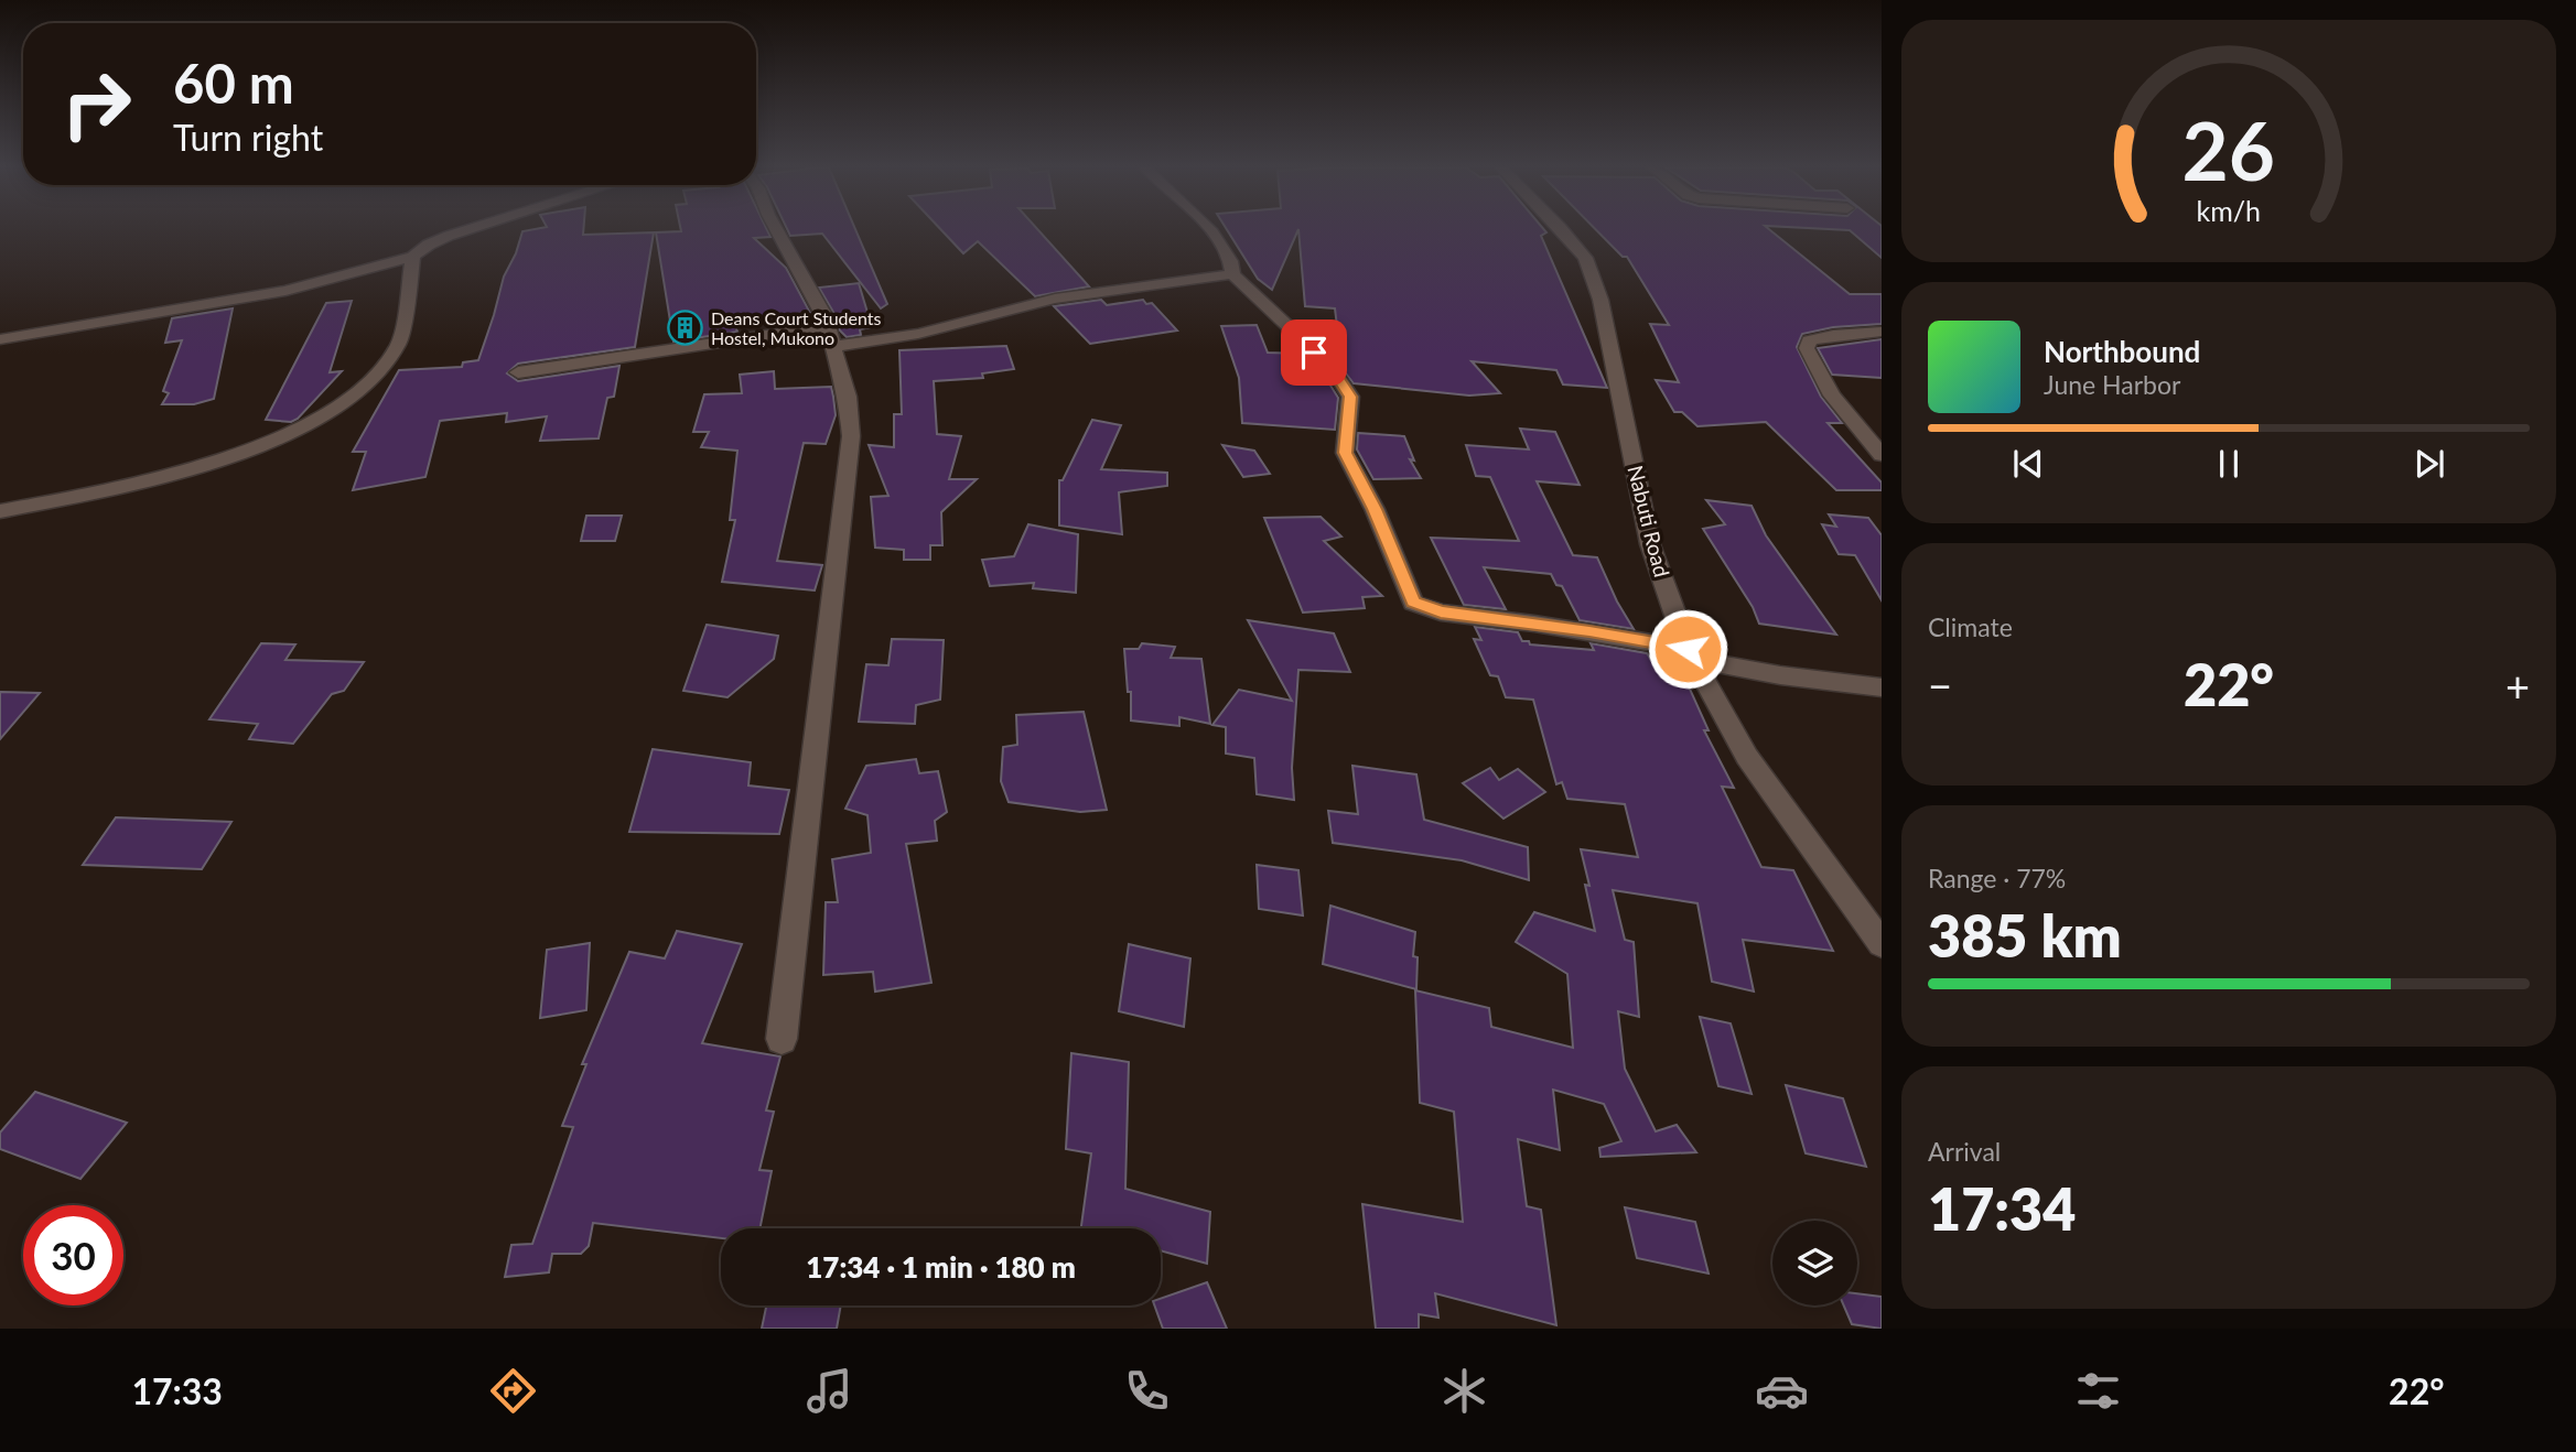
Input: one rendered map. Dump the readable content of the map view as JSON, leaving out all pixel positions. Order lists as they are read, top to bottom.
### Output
{
  "streets": {
    "street": ["Nabuti Road"]
  },
  "places": {
    "building": ["Deans Court Students Hostel, Mukono"]
  },
  "page": {
    "turn": ["60 m", "Turn right"],
    "song": ["Northbound", "June Harbor"],
    "tile": [
      "Climate",
      ["Range · 77%", "385 km"],
      ["Arrival", "17:34"]
    ],
    "heat": ["−", "22°", "+"],
    "limit": "30",
    "trip": "17:34 · 1 min · 180 m",
    "tabs": ["17:33", "22°"],
    "gauge": ["26", "km/h"]
  }
}
